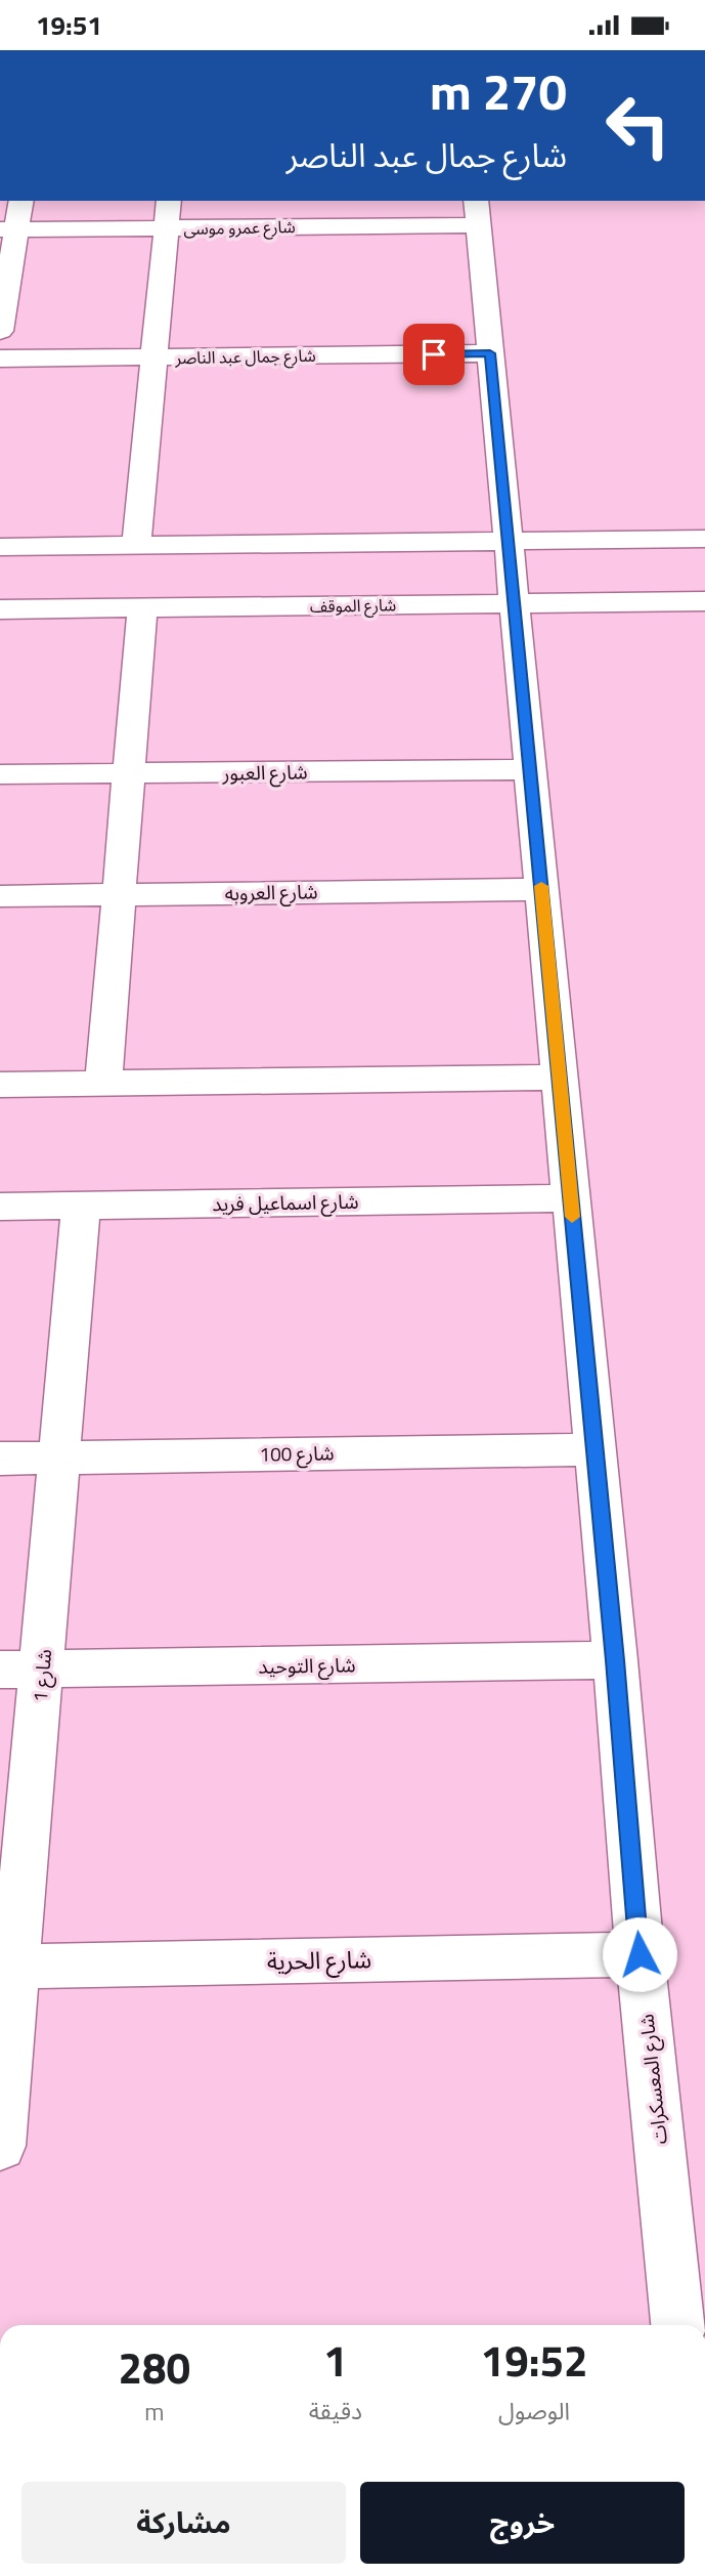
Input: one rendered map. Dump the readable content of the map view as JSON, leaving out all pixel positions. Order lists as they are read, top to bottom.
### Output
{
  "streets": {
    "street": [
      "شارع عمرو موسى",
      "شارع جمال عبد الناصر",
      "شارع الموقف",
      "شارع العبور",
      "شارع العروبه",
      "شارع اسماعيل فريد",
      "شارع 100",
      "شارع التوحيد",
      "شارع 1",
      "شارع الحرية",
      "شارع المعسكرات"
    ]
  },
  "crossings": [
    ["شارع عمرو موسى", "شارع المعسكرات"],
    ["شارع جمال عبد الناصر", "شارع المعسكرات"],
    ["شارع الموقف", "شارع المعسكرات"],
    ["شارع العبور", "شارع المعسكرات"],
    ["شارع العروبه", "شارع المعسكرات"],
    ["شارع اسماعيل فريد", "شارع 1"],
    ["شارع اسماعيل فريد", "شارع المعسكرات"],
    ["شارع 100", "شارع 1"],
    ["شارع 100", "شارع المعسكرات"],
    ["شارع التوحيد", "شارع 1"],
    ["شارع التوحيد", "شارع المعسكرات"],
    ["شارع 1", "شارع الحرية"],
    ["شارع الحرية", "شارع المعسكرات"]
  ],
  "page": {
    "status": "19:51",
    "turn": ["270 m", "شارع جمال عبد الناصر"],
    "eta": [
      "19:52",
      "الوصول",
      "1",
      "دقيقة",
      "280",
      "m"
    ],
    "buttons": ["خروج", "مشاركة"]
  }
}
